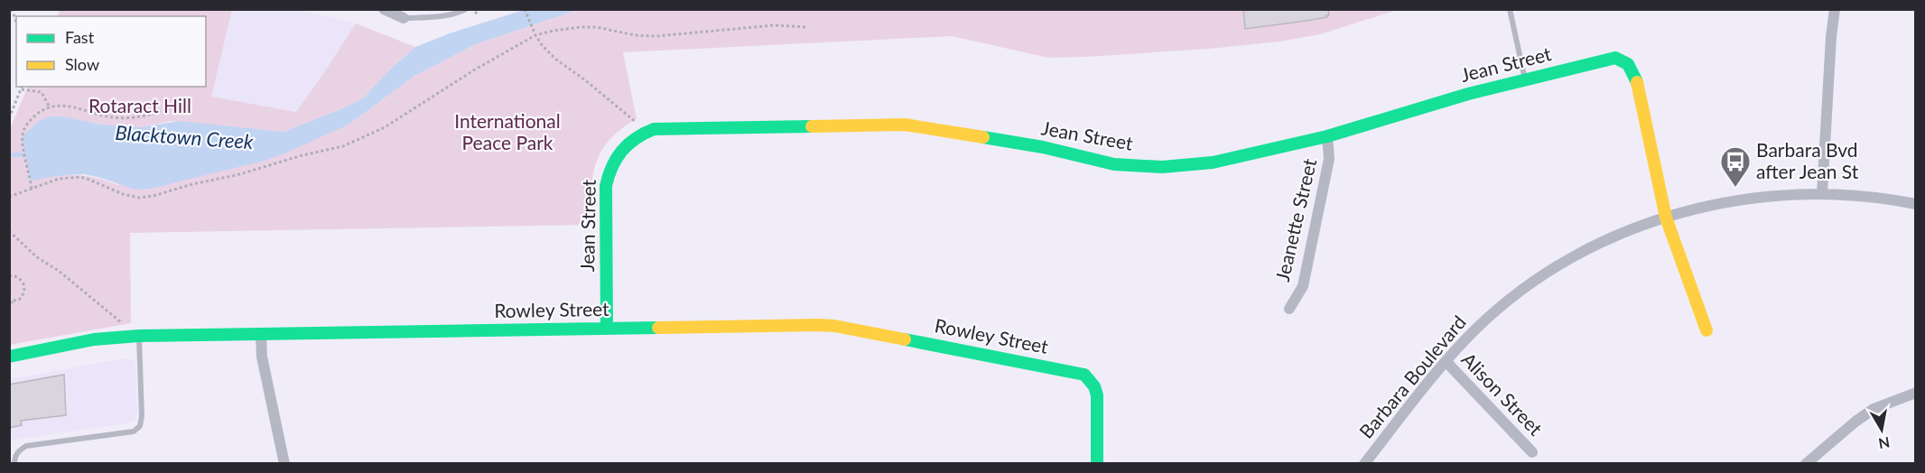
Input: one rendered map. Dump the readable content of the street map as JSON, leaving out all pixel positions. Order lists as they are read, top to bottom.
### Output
{
  "streets": {
    "street": [
      "Jean Street",
      "Jeanette Street",
      "Rowley Street",
      "Barbara Boulevard",
      "Alison Street"
    ]
  },
  "crossings": [
    ["Jean Street", "Jeanette Street"],
    ["Jean Street", "Rowley Street"],
    ["Jean Street", "Barbara Boulevard"],
    ["Barbara Boulevard", "Alison Street"]
  ],
  "water": ["Blacktown Creek"],
  "parks": ["Rotaract Hill", "International Peace Park"],
  "places": {
    "bus stop": ["Barbara Bvd after Jean St"]
  },
  "legend": ["Fast", "Slow"],
  "north": "bottom"
}
